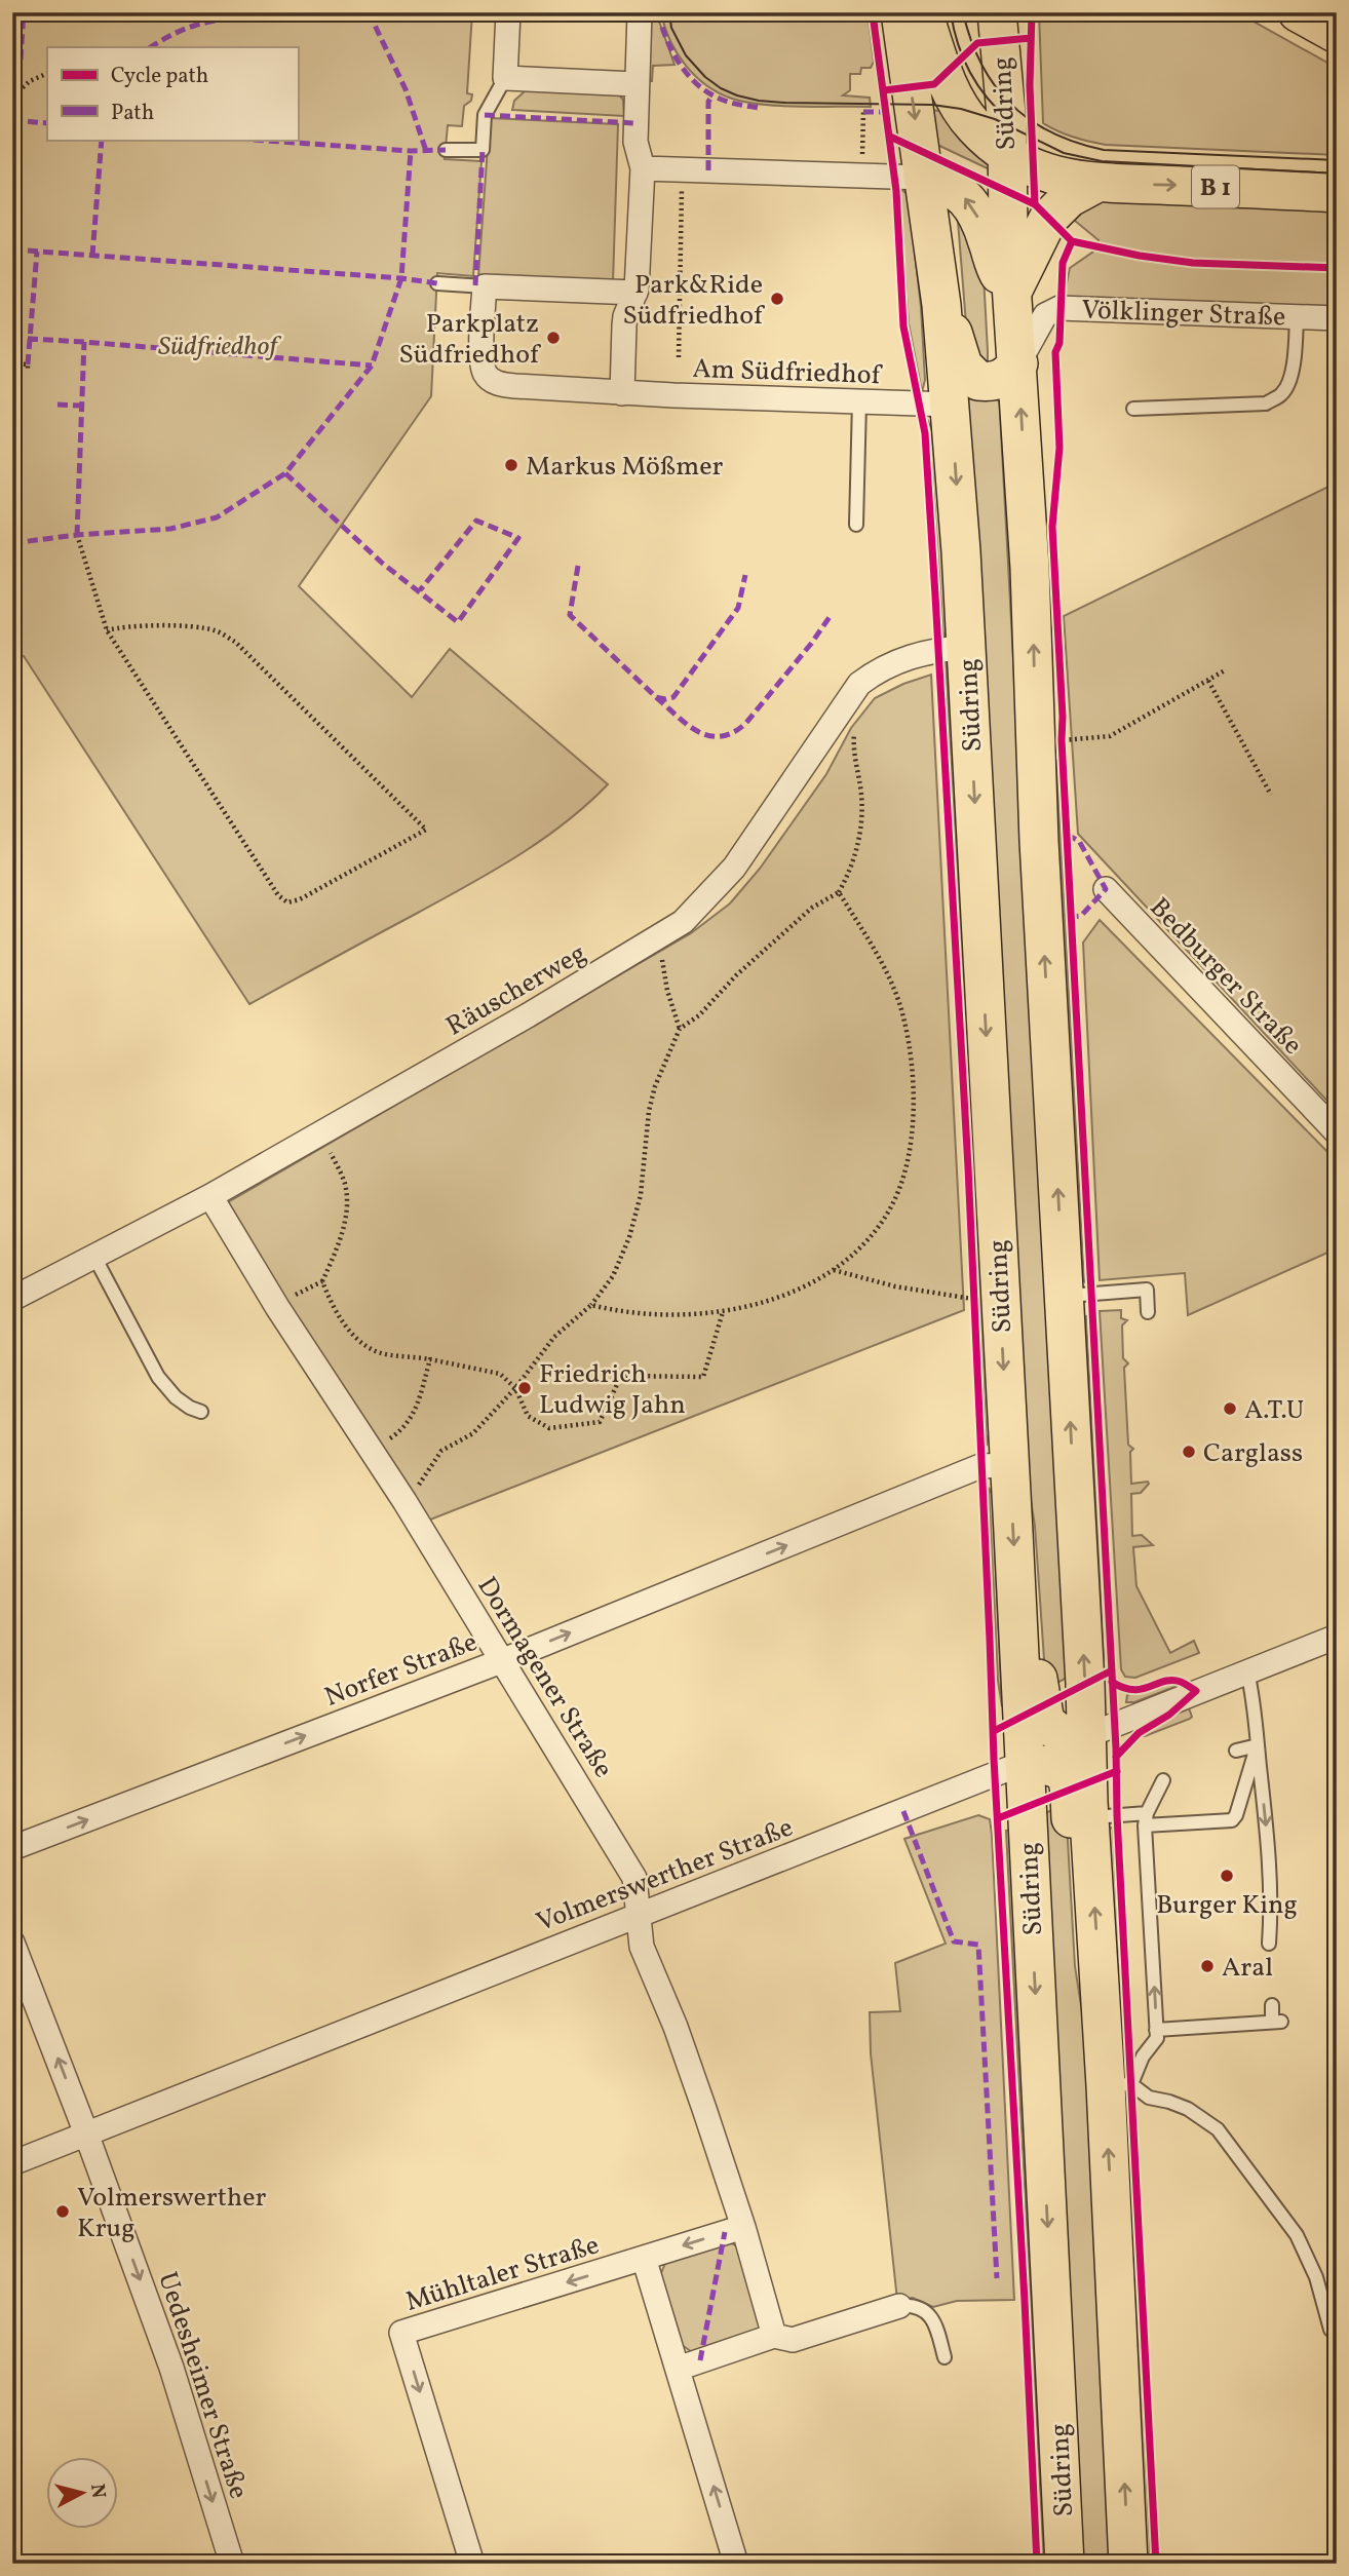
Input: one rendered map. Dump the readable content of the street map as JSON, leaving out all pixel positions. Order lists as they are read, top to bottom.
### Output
{
  "streets": {
    "main road": ["Südring", "B 1"],
    "street": [
      "Völklinger Straße",
      "Am Südfriedhof",
      "Bedburger Straße",
      "Räuscherweg",
      "Norfer Straße",
      "Dormagener Straße",
      "Volmerswerther Straße",
      "Mühltaler Straße",
      "Uedesheimer Straße"
    ]
  },
  "crossings": [
    ["Südring", "B 1"],
    ["Südring", "Völklinger Straße"],
    ["Südring", "Am Südfriedhof"],
    ["Südring", "Räuscherweg"],
    ["Südring", "Norfer Straße"],
    ["Südring", "Volmerswerther Straße"],
    ["Räuscherweg", "Dormagener Straße"],
    ["Norfer Straße", "Dormagener Straße"],
    ["Dormagener Straße", "Volmerswerther Straße"],
    ["Volmerswerther Straße", "Uedesheimer Straße"]
  ],
  "one_way": ["Norfer Straße"],
  "parks": ["Südfriedhof"],
  "places": [
    "Park&Ride Südfriedhof",
    "Parkplatz Südfriedhof",
    "Markus Mößmer",
    "Friedrich Ludwig Jahn",
    "A.T.U",
    "Carglass",
    "Burger King",
    "Aral",
    "Volmerswerther Krug"
  ],
  "legend": ["Cycle path", "Path"],
  "north": "right"
}
